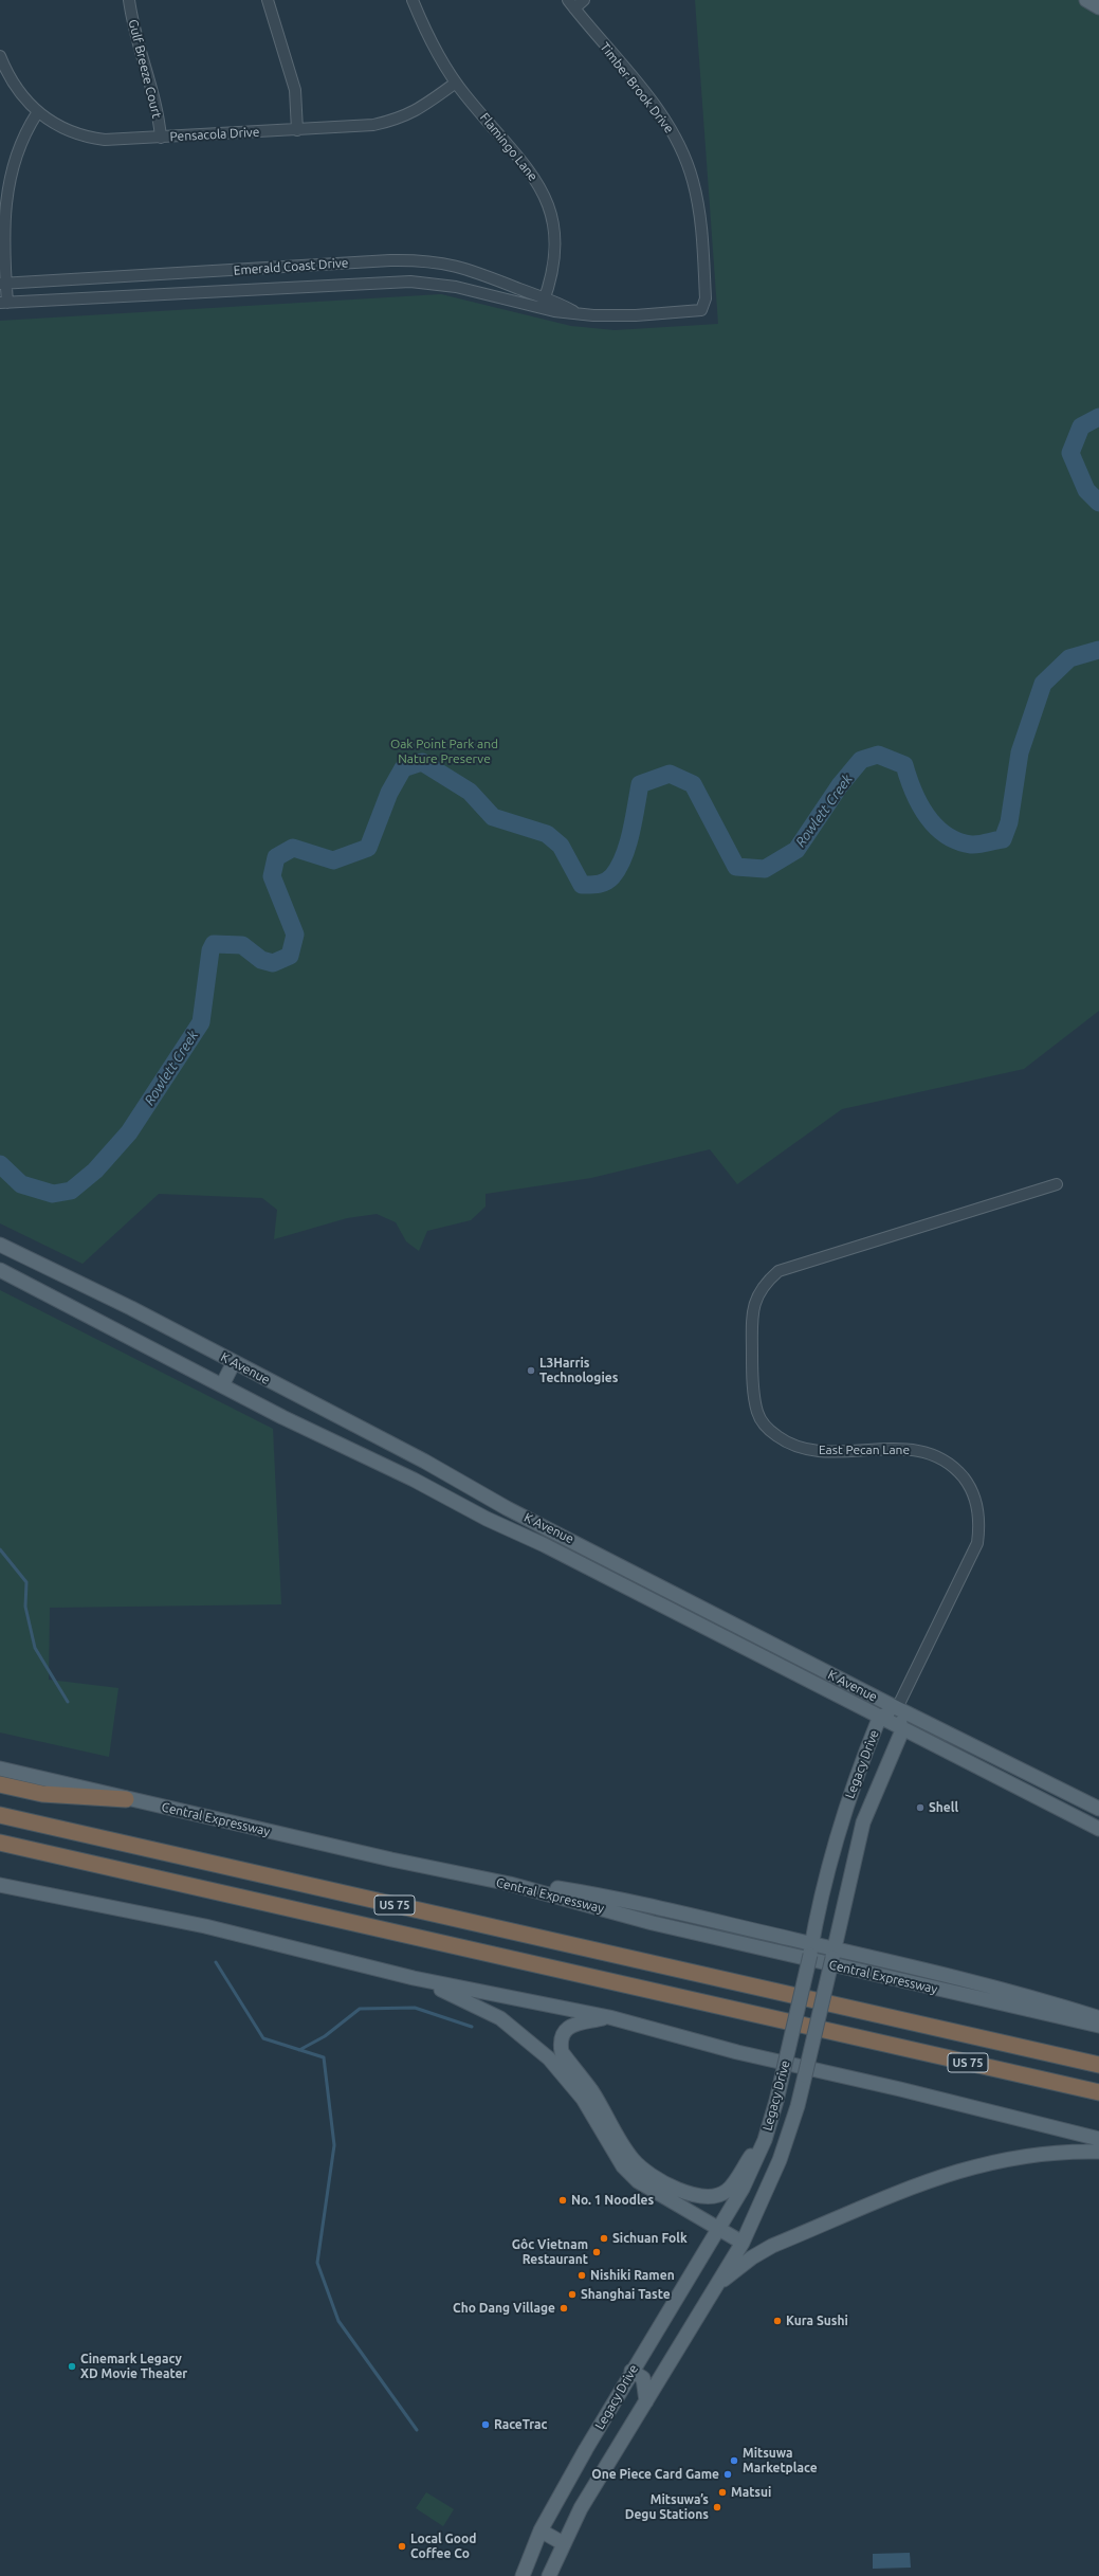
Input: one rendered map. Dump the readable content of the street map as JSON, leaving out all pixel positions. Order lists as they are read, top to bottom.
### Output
{
  "streets": {
    "highway": ["US 75"],
    "main road": ["K Avenue", "Legacy Drive", "Central Expressway"],
    "street": [
      "Gulf Breeze Court",
      "Timber Brook Drive",
      "Pensacola Drive",
      "Flamingo Lane",
      "Emerald Coast Drive",
      "East Pecan Lane"
    ]
  },
  "crossings": [
    ["Gulf Breeze Court", "Pensacola Drive"],
    ["Timber Brook Drive", "Emerald Coast Drive"],
    ["Pensacola Drive", "Flamingo Lane"],
    ["Flamingo Lane", "Emerald Coast Drive"],
    ["K Avenue", "East Pecan Lane"],
    ["K Avenue", "Legacy Drive"],
    ["East Pecan Lane", "Legacy Drive"]
  ],
  "water": ["Rowlett Creek"],
  "parks": ["Oak Point Park and Nature Preserve"],
  "places": [
    "L3Harris Technologies",
    "Shell",
    "No. 1 Noodles",
    "Sichuan Folk",
    "Gôc Vietnam Restaurant",
    "Nishiki Ramen",
    "Shanghai Taste",
    "Cho Dang Village",
    "Kura Sushi",
    "Cinemark Legacy XD Movie Theater",
    "RaceTrac",
    "Mitsuwa Marketplace",
    "One Piece Card Game",
    "Matsui",
    "Mitsuwa’s Degu Stations",
    "Local Good Coffee Co"
  ]
}
